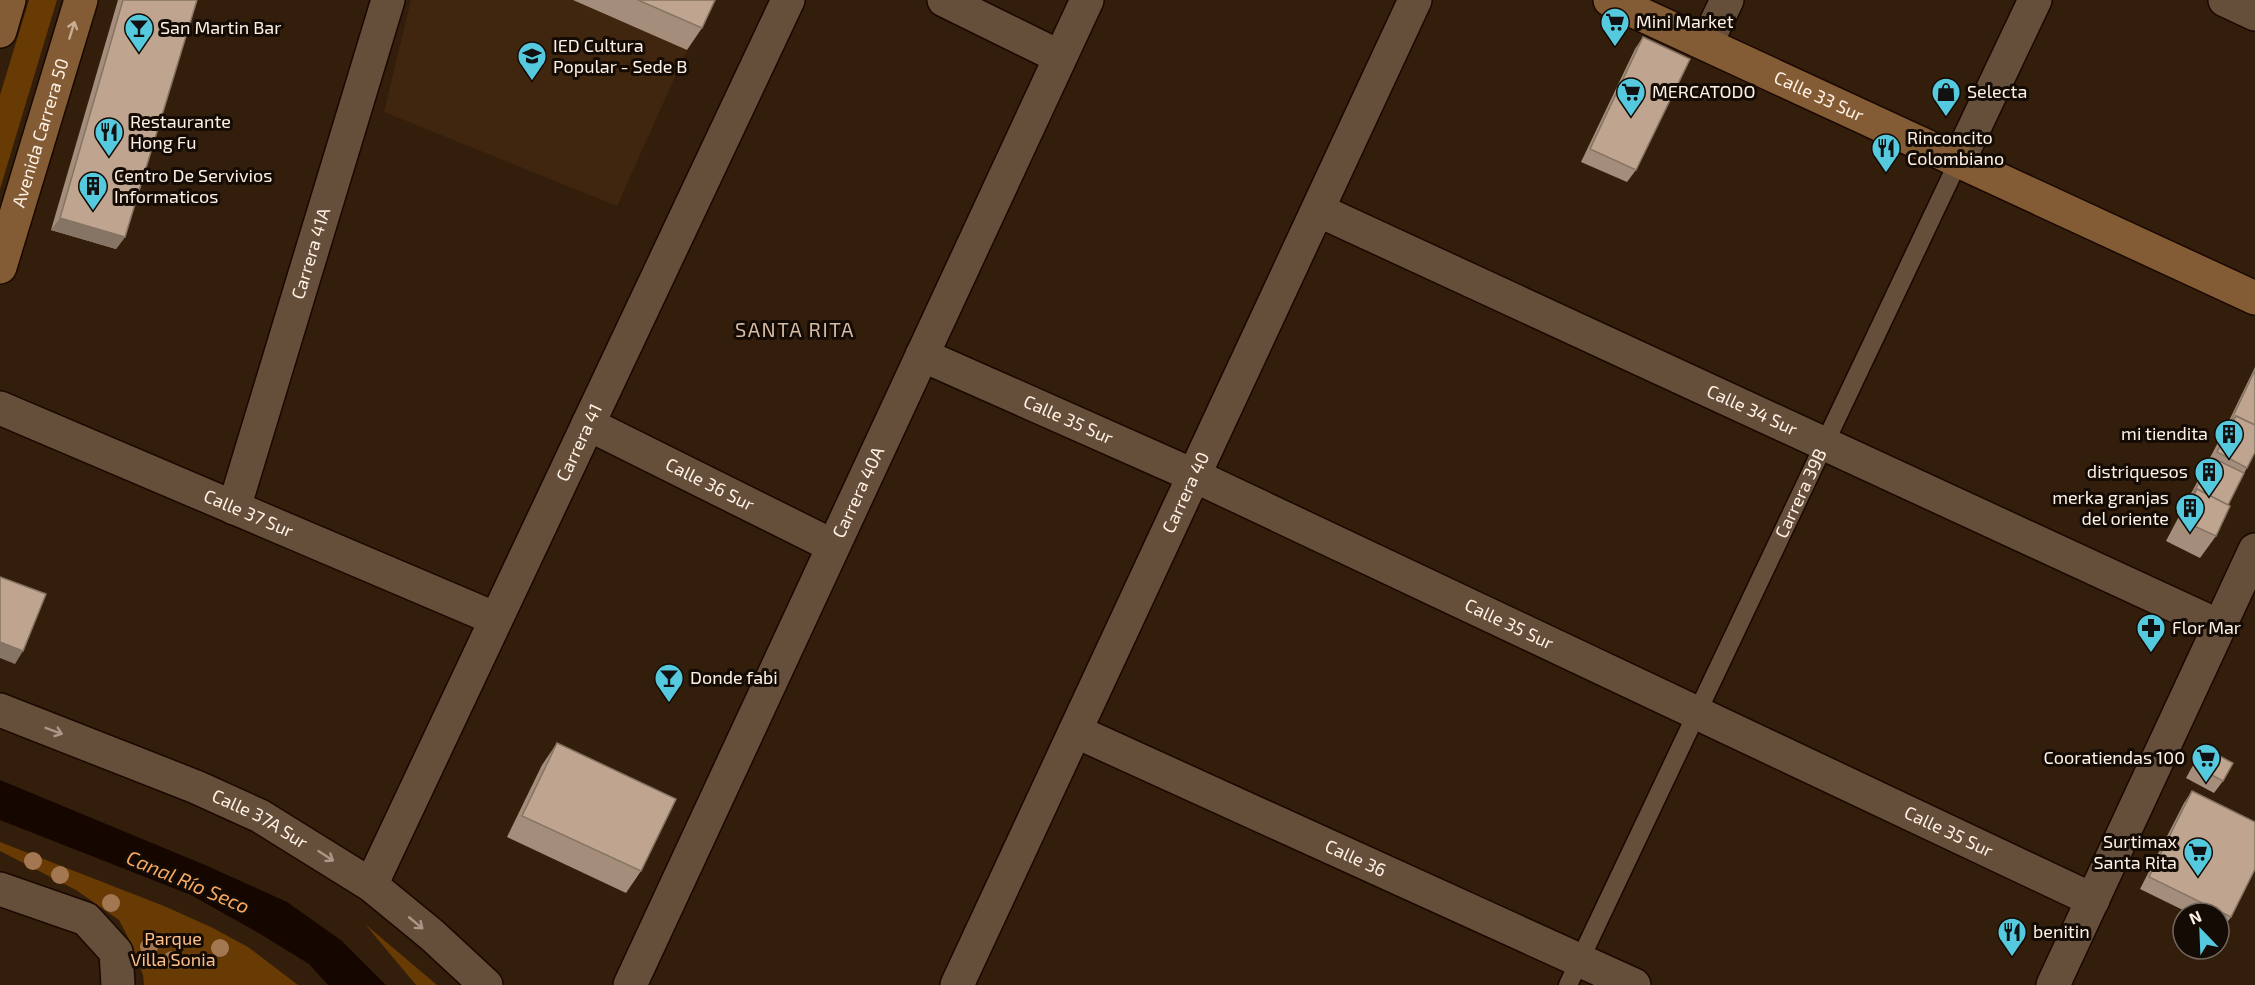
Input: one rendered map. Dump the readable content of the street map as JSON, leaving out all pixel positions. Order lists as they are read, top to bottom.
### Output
{
  "streets": {
    "street": [
      "Calle 33 Sur",
      "Avenida Carrera 50",
      "Carrera 41A",
      "Calle 34 Sur",
      "Calle 35 Sur",
      "Carrera 41",
      "Calle 36 Sur",
      "Carrera 40A",
      "Carrera 39B",
      "Carrera 40",
      "Calle 37 Sur",
      "Calle 37A Sur",
      "Calle 36"
    ]
  },
  "crossings": [
    ["Calle 33 Sur", "Carrera 39B"],
    ["Carrera 41A", "Calle 37 Sur"],
    ["Calle 34 Sur", "Carrera 39B"],
    ["Calle 34 Sur", "Carrera 40"],
    ["Calle 35 Sur", "Carrera 40A"],
    ["Calle 35 Sur", "Carrera 39B"],
    ["Calle 35 Sur", "Carrera 40"],
    ["Carrera 41", "Calle 36 Sur"],
    ["Carrera 41", "Calle 37 Sur"],
    ["Carrera 41", "Calle 37A Sur"],
    ["Calle 36 Sur", "Carrera 40A"],
    ["Carrera 39B", "Calle 36"],
    ["Carrera 40", "Calle 36"]
  ],
  "one_way": ["Avenida Carrera 50", "Calle 37A Sur"],
  "districts": ["SANTA RITA"],
  "water": ["Canal Río Seco"],
  "parks": ["Parque Villa Sonia"],
  "places": {
    "supermarket": [
      "Mini Market",
      "MERCATODO",
      "Cooratiendas 100",
      "Surtimax Santa Rita"
    ],
    "bar": ["San Martin Bar", "Donde fabi"],
    "school or university": ["IED Cultura Popular - Sede B"],
    "shop": ["Selecta"],
    "restaurant": ["Restaurante Hong Fu", "Rinconcito Colombiano", "benitin"],
    "building": [
      "Centro De Servivios Informaticos",
      "mi tiendita",
      "distriquesos",
      "merka granjas del oriente"
    ],
    "pharmacy": ["Flor Mar"]
  },
  "north": "top left"
}
